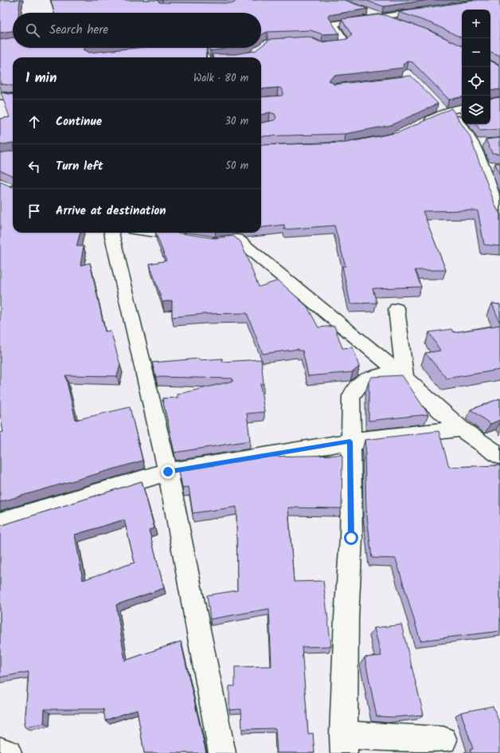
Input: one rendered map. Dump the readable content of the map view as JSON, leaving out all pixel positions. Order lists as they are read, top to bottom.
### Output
{
  "page": {
    "map_buttons": ["+", "−"],
    "search": "Search here",
    "heading": ["1 min", "Walk · 80 m"],
    "list": [
      ["Continue", "30 m"],
      ["Turn left", "50 m"],
      "Arrive at destination"
    ]
  }
}
